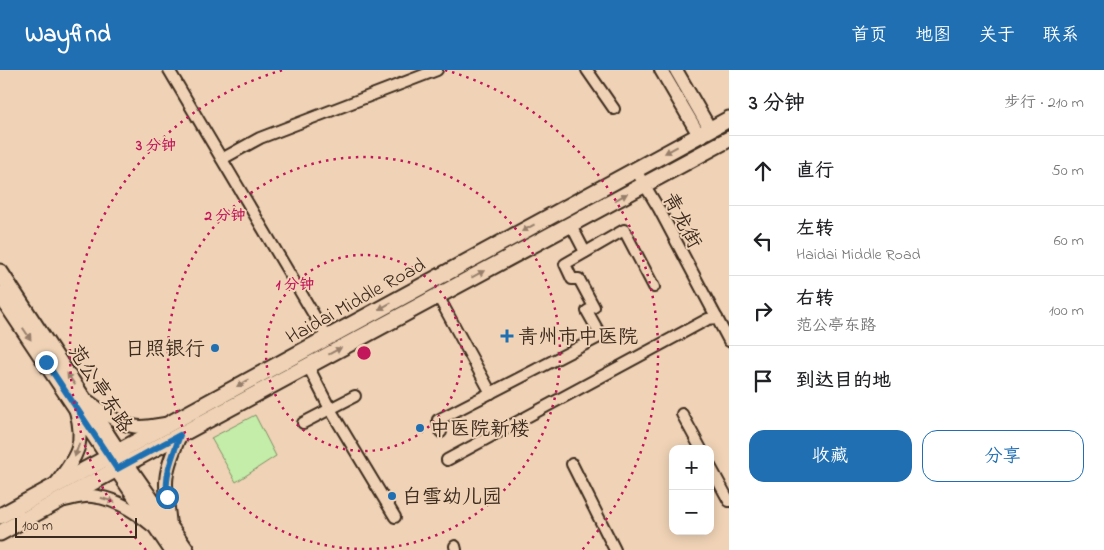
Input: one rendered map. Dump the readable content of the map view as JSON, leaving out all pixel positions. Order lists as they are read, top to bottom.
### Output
{
  "streets": {
    "main road": ["Haidai Middle Road", "范公亭东路"],
    "street": ["青龙街"]
  },
  "crossings": [
    ["青龙街", "Haidai Middle Road"],
    ["Haidai Middle Road", "范公亭东路"]
  ],
  "places": {
    "health": ["青州市中医院"],
    "other": ["日照银行", "中医院新楼", "白雪幼儿园"]
  },
  "scale_bar": "100 m",
  "page": {
    "header": "Wayfind",
    "nav": [
      "首页",
      "地图",
      "关于",
      "联系"
    ],
    "heading": ["3 分钟", "步行 · 210 m"],
    "list": [
      ["直行", "50 m"],
      ["左转", "Haidai Middle Road", "60 m"],
      ["右转", "范公亭东路", "100 m"],
      "到达目的地"
    ],
    "buttons": ["收藏", "分享"],
    "map_buttons": ["+", "−"],
    "scale": "100 m"
  },
  "rings": ["3 分钟", "2 分钟", "1 分钟"]
}
